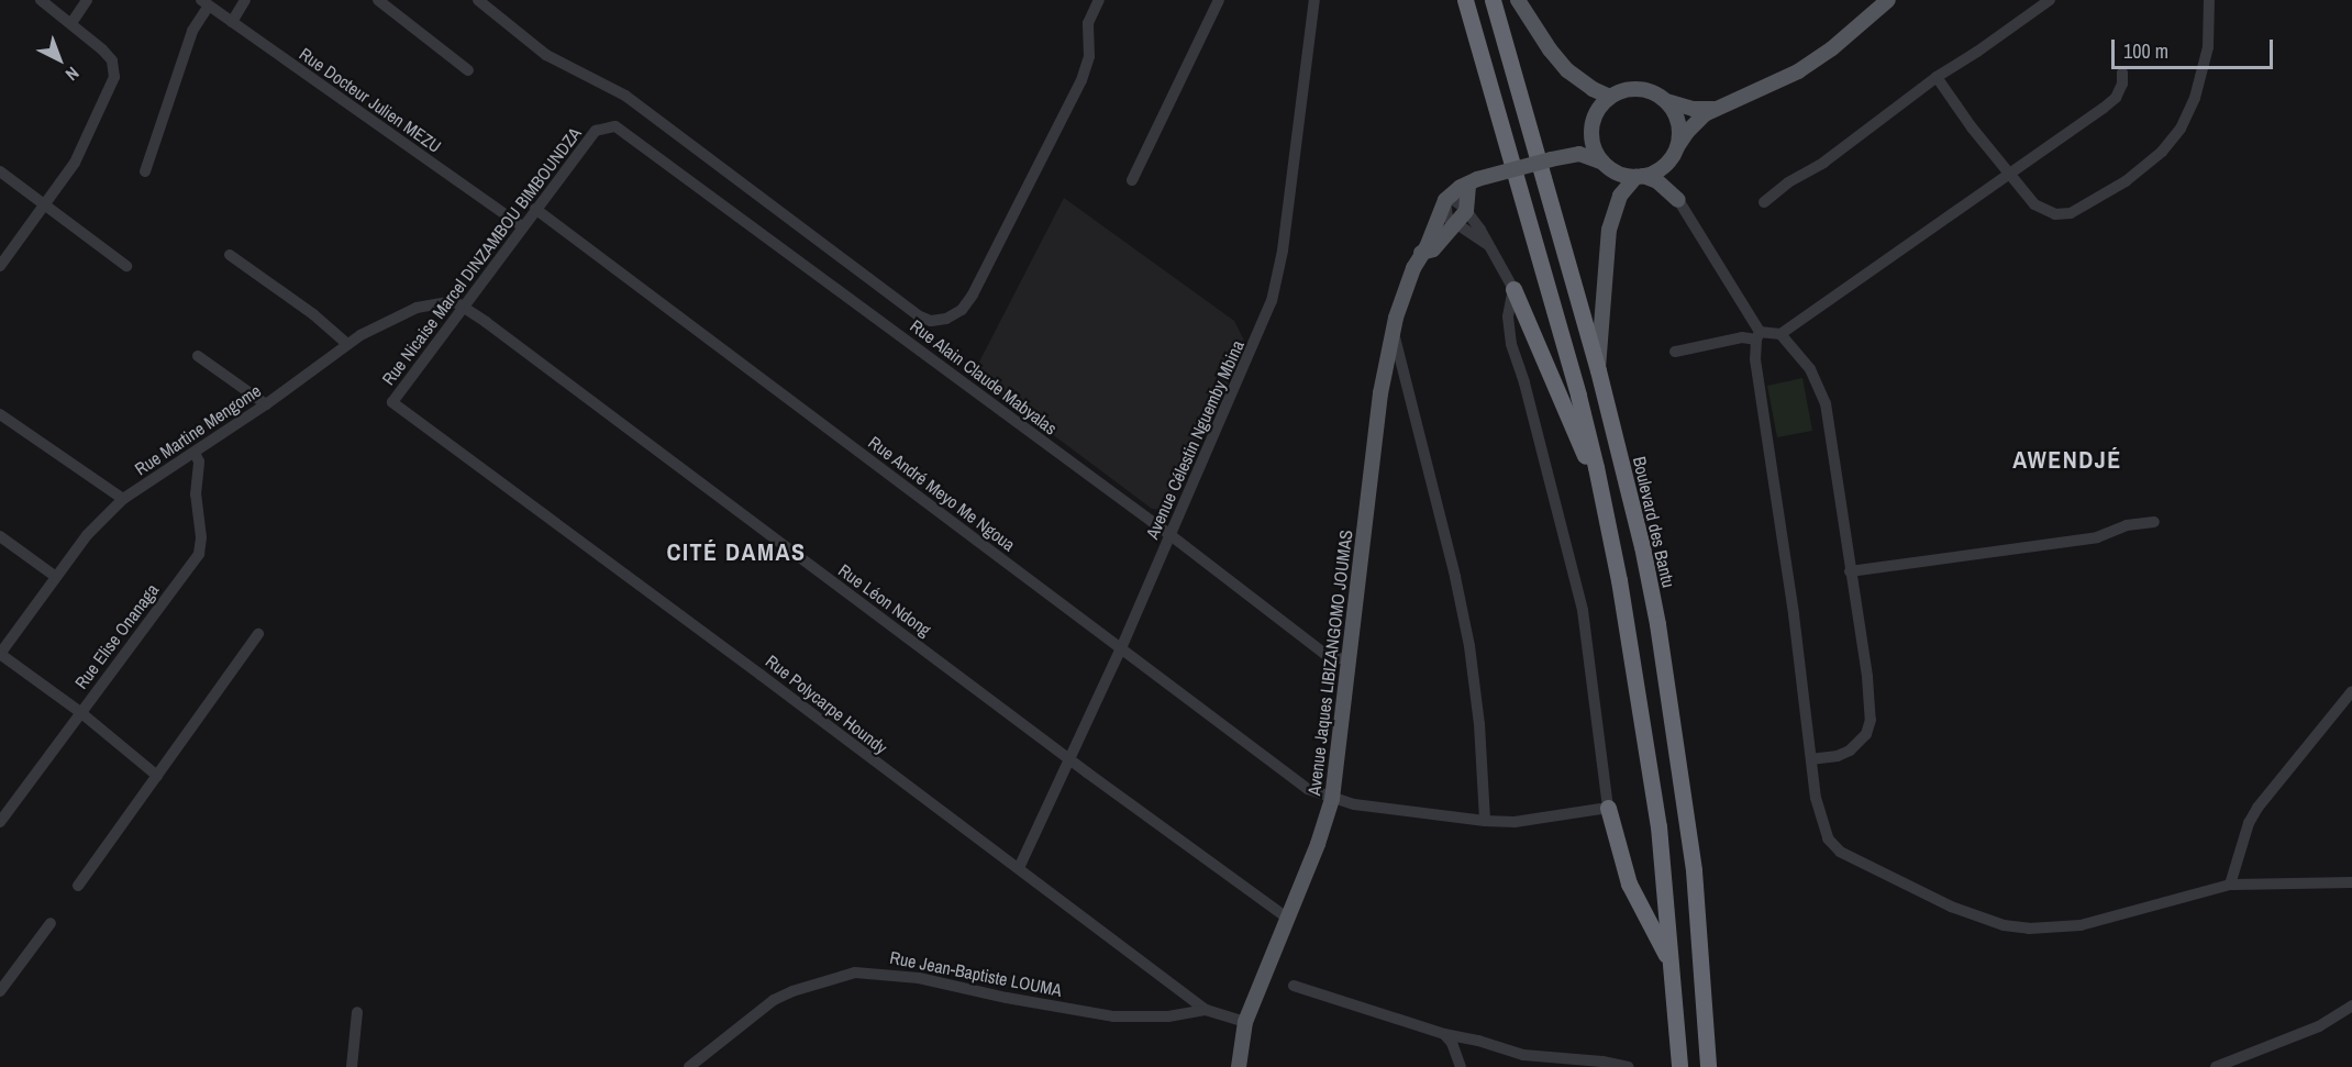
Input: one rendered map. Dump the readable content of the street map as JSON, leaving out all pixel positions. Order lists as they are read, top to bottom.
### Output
{
  "streets": {
    "highway": ["Boulevard des Bantu"],
    "main road": ["Avenue Jaques LIBIZANGOMO JOUMAS"],
    "street": [
      "Rue Docteur Julien MEZU",
      "Rue Nicaise Marcel DINZAMBOU BIMBOUNDZA",
      "Rue Alain Claude Mabyalas",
      "Rue Martine Mengome",
      "Avenue Célestin Nguemby Mbina",
      "Rue André Meyo Me Ngoua",
      "Rue Léon Ndong",
      "Rue Elise Onanaga",
      "Rue Polycarpe Houndy",
      "Rue Jean-Baptiste LOUMA"
    ]
  },
  "crossings": [
    ["Rue Docteur Julien MEZU", "Rue Nicaise Marcel DINZAMBOU BIMBOUNDZA"],
    ["Rue Nicaise Marcel DINZAMBOU BIMBOUNDZA", "Rue Alain Claude Mabyalas"],
    ["Rue Nicaise Marcel DINZAMBOU BIMBOUNDZA", "Rue Martine Mengome"],
    ["Rue Nicaise Marcel DINZAMBOU BIMBOUNDZA", "Rue André Meyo Me Ngoua"],
    ["Rue Nicaise Marcel DINZAMBOU BIMBOUNDZA", "Rue Léon Ndong"],
    ["Rue Nicaise Marcel DINZAMBOU BIMBOUNDZA", "Rue Polycarpe Houndy"],
    ["Rue Alain Claude Mabyalas", "Avenue Célestin Nguemby Mbina"],
    ["Rue Alain Claude Mabyalas", "Avenue Jaques LIBIZANGOMO JOUMAS"],
    ["Rue Martine Mengome", "Rue Léon Ndong"],
    ["Rue Martine Mengome", "Rue Elise Onanaga"],
    ["Avenue Célestin Nguemby Mbina", "Rue André Meyo Me Ngoua"],
    ["Avenue Célestin Nguemby Mbina", "Rue Léon Ndong"],
    ["Avenue Célestin Nguemby Mbina", "Rue Polycarpe Houndy"],
    ["Rue André Meyo Me Ngoua", "Avenue Jaques LIBIZANGOMO JOUMAS"],
    ["Rue Léon Ndong", "Avenue Jaques LIBIZANGOMO JOUMAS"],
    ["Avenue Jaques LIBIZANGOMO JOUMAS", "Rue Polycarpe Houndy"],
    ["Rue Polycarpe Houndy", "Rue Jean-Baptiste LOUMA"]
  ],
  "districts": ["AWENDJÉ", "CITÉ DAMAS"],
  "scale_bar": "100 m",
  "north": "bottom right"
}
